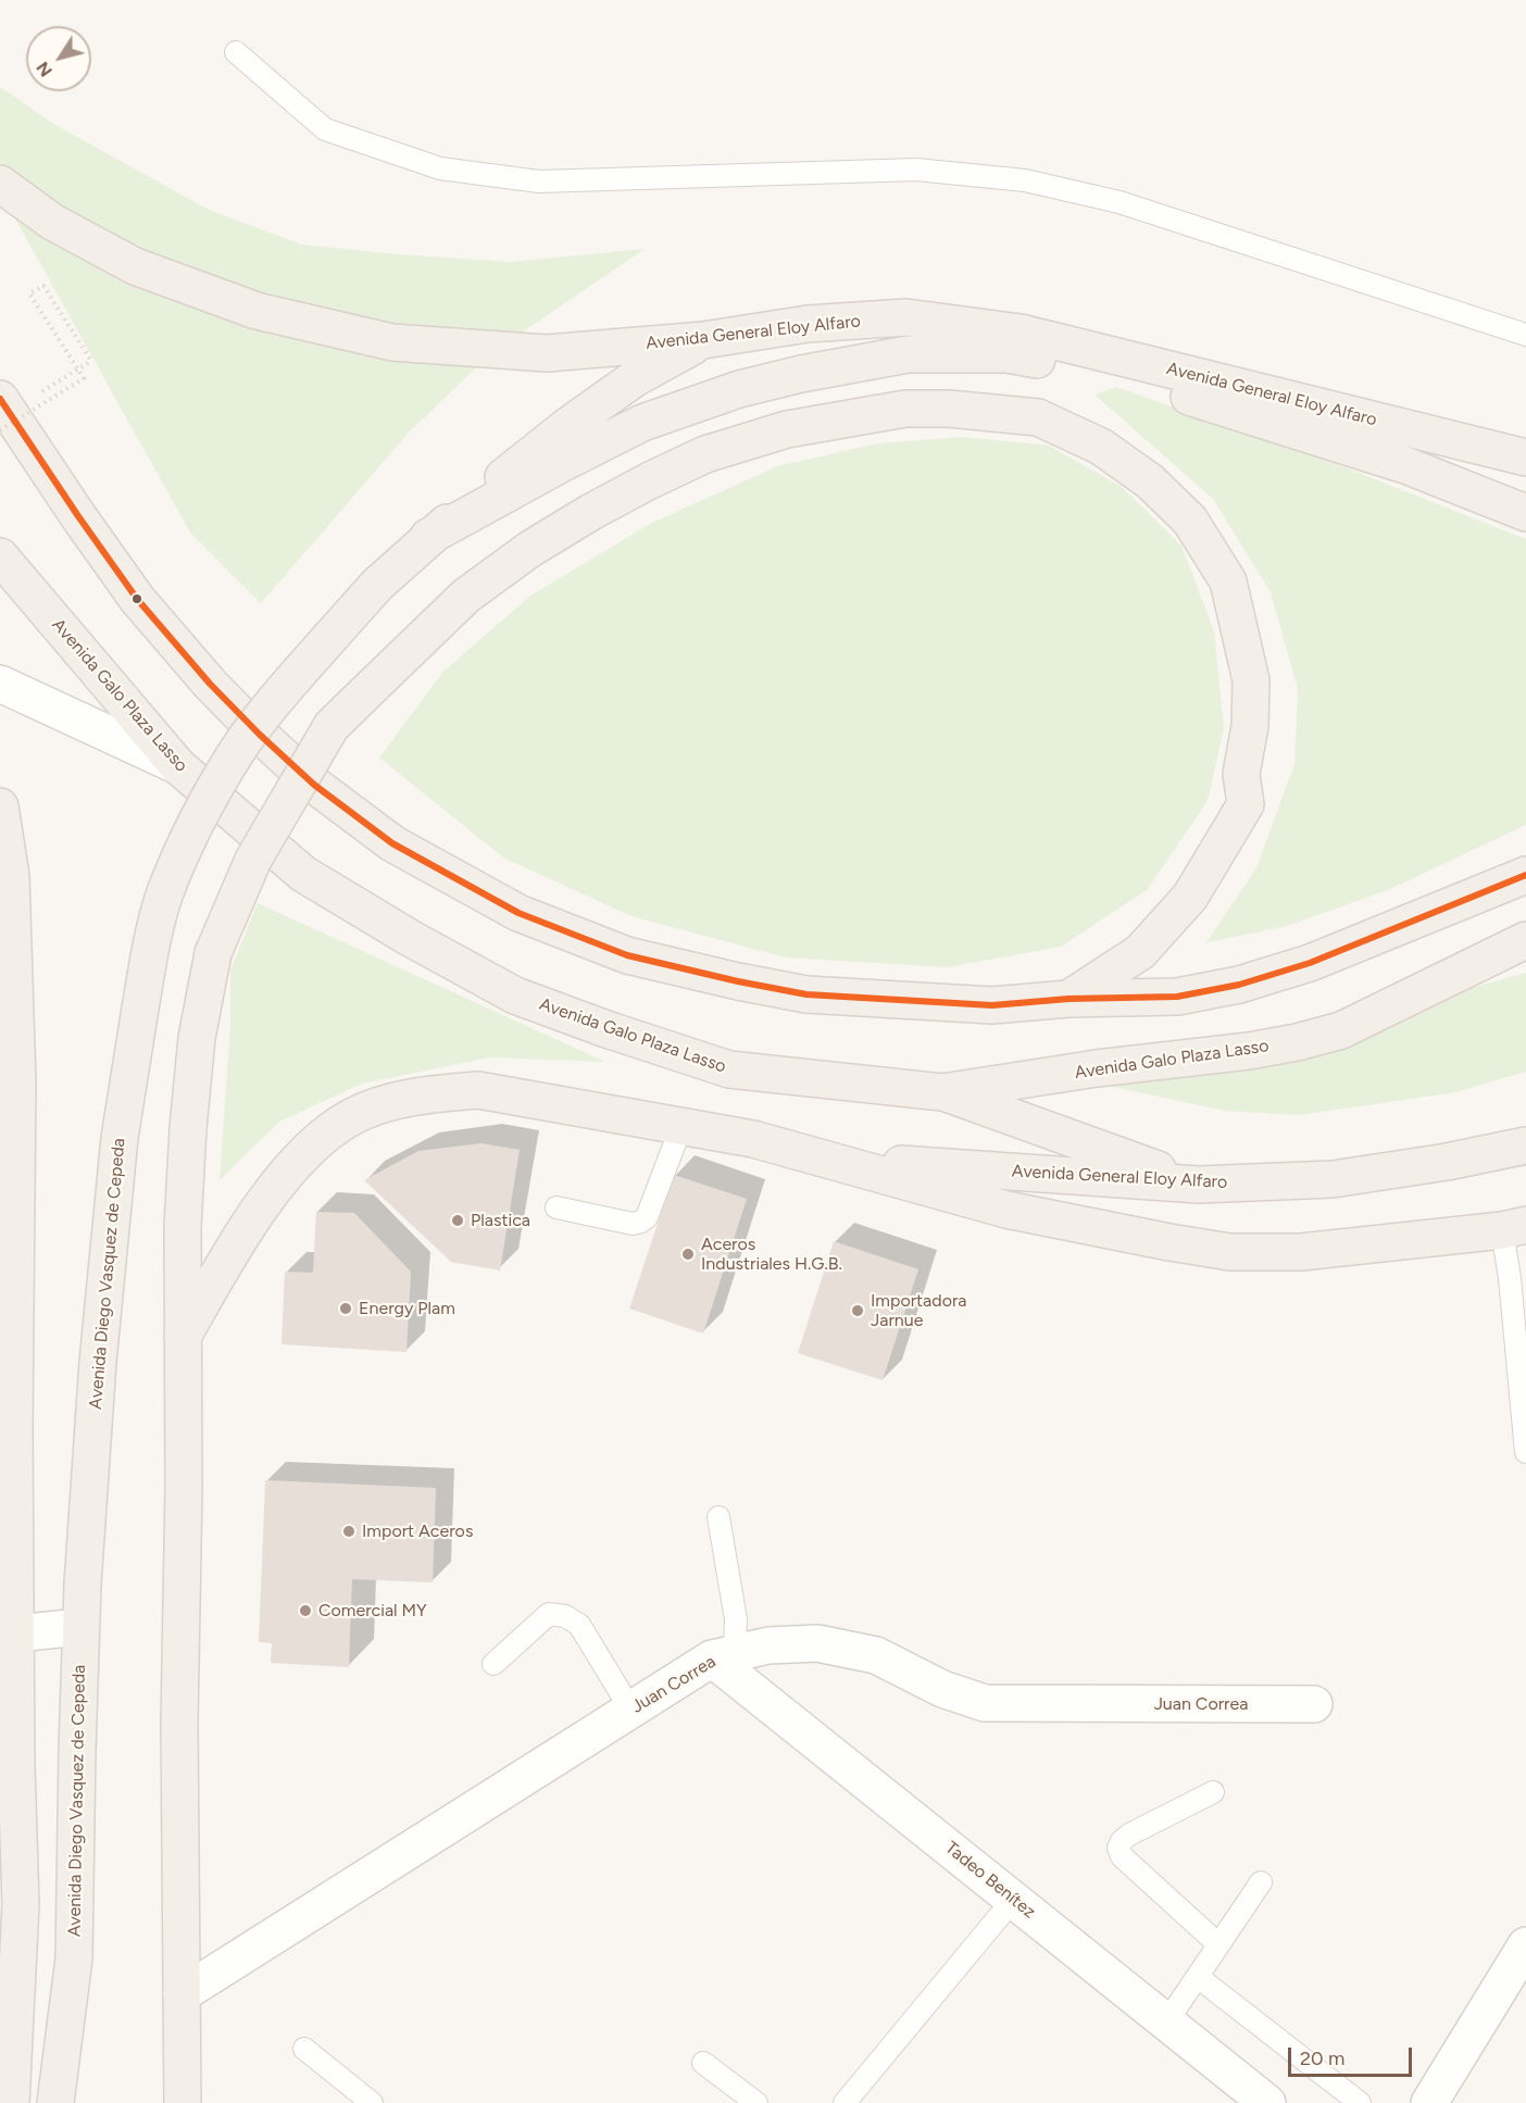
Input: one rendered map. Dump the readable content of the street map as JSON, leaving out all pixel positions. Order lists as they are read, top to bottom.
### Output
{
  "streets": {
    "main road": ["Avenida General Eloy Alfaro", "Avenida Galo Plaza Lasso", "Avenida Diego Vasquez de Cepeda"],
    "street": ["Juan Correa", "Tadeo Benítez"]
  },
  "crossings": [
    ["Juan Correa", "Tadeo Benítez"]
  ],
  "places": [
    "Plastica",
    "Aceros Industriales H.G.B.",
    "Energy Plam",
    "Importadora Jarnue",
    "Import Aceros",
    "Comercial MY"
  ],
  "scale_bar": "20 m",
  "north": "bottom left"
}
